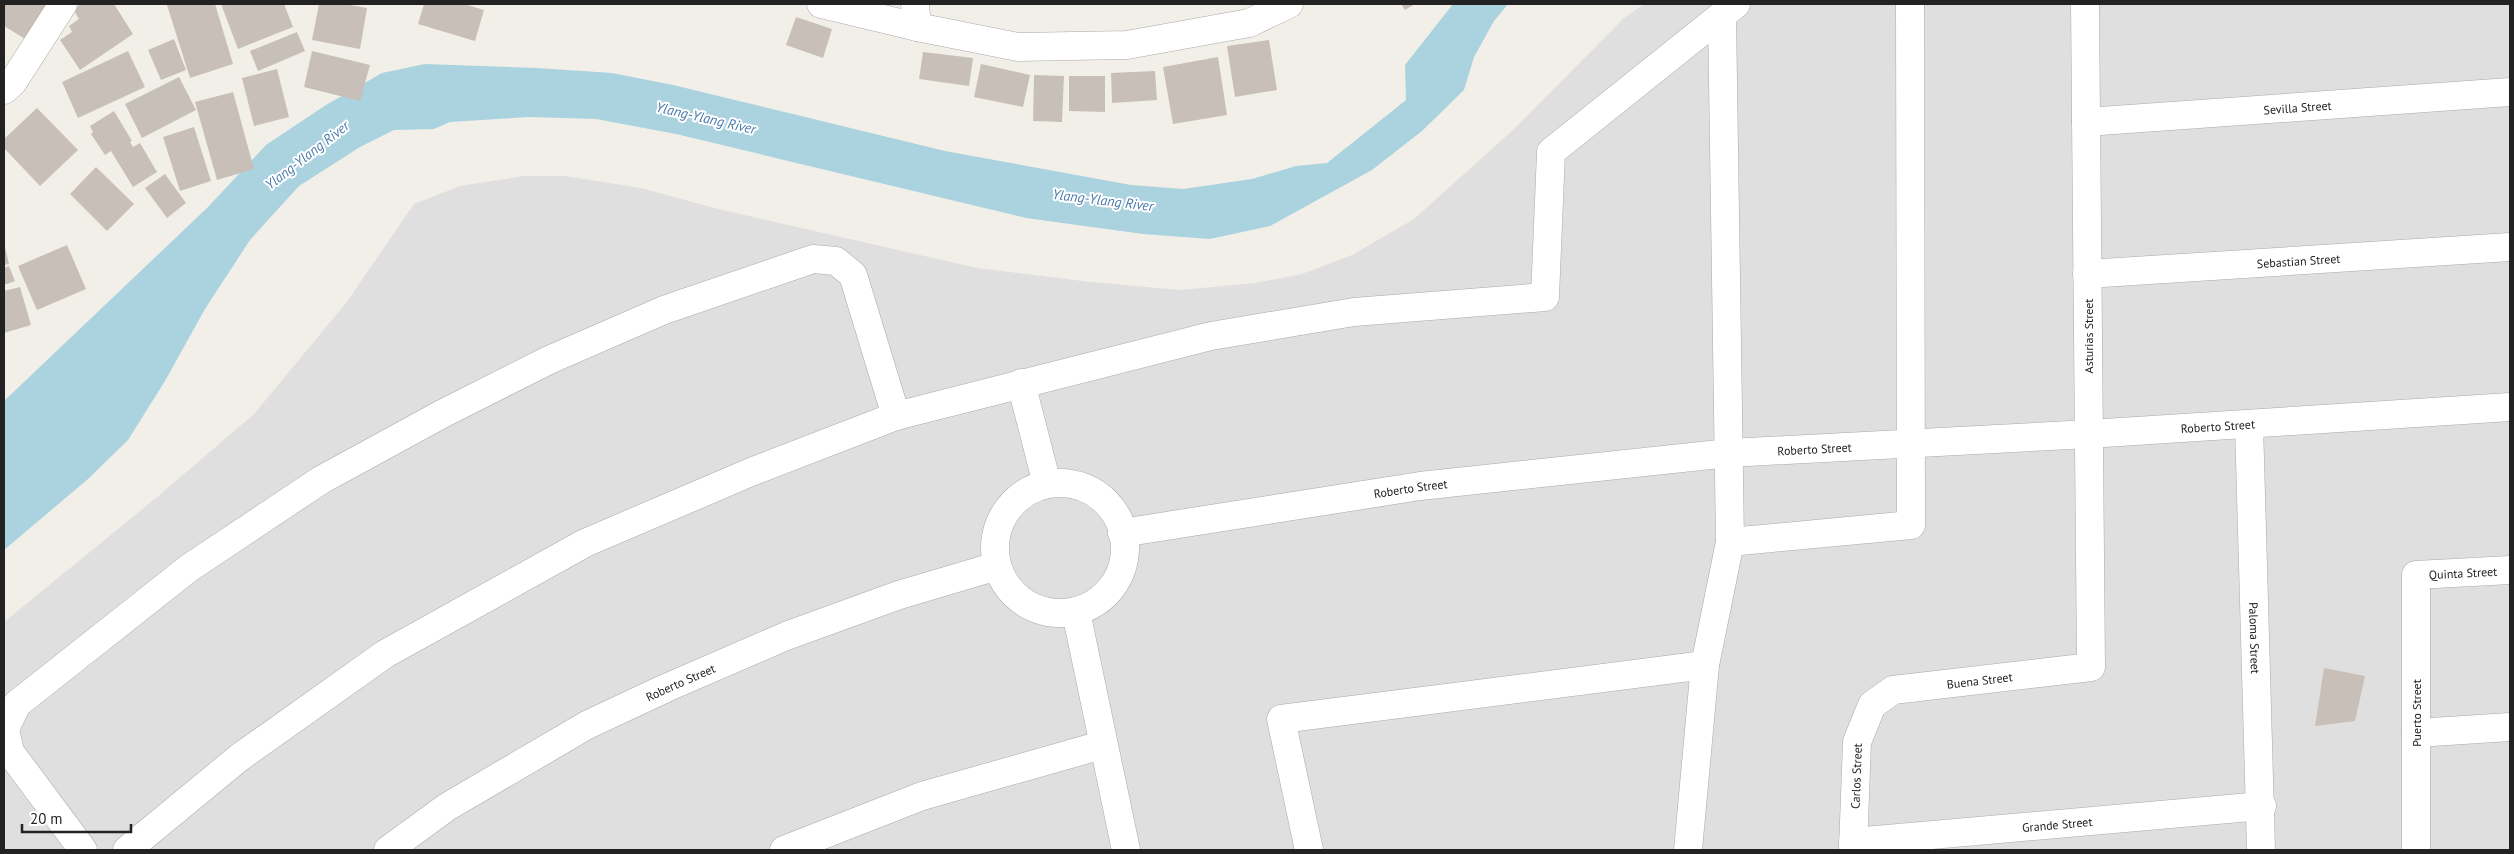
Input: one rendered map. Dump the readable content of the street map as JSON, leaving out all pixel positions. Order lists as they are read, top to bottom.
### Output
{
  "streets": {
    "street": [
      "Sevilla Street",
      "Sebastian Street",
      "Asturias Street",
      "Roberto Street",
      "Quinta Street",
      "Paloma Street",
      "Buena Street",
      "Puerto Street",
      "Carlos Street",
      "Grande Street"
    ]
  },
  "crossings": [
    ["Sevilla Street", "Asturias Street"],
    ["Sebastian Street", "Asturias Street"],
    ["Asturias Street", "Roberto Street"],
    ["Asturias Street", "Buena Street"],
    ["Roberto Street", "Paloma Street"],
    ["Quinta Street", "Puerto Street"],
    ["Paloma Street", "Grande Street"],
    ["Buena Street", "Carlos Street"],
    ["Carlos Street", "Grande Street"]
  ],
  "water": ["Ylang-Ylang River"],
  "scale_bar": "20 m"
}
